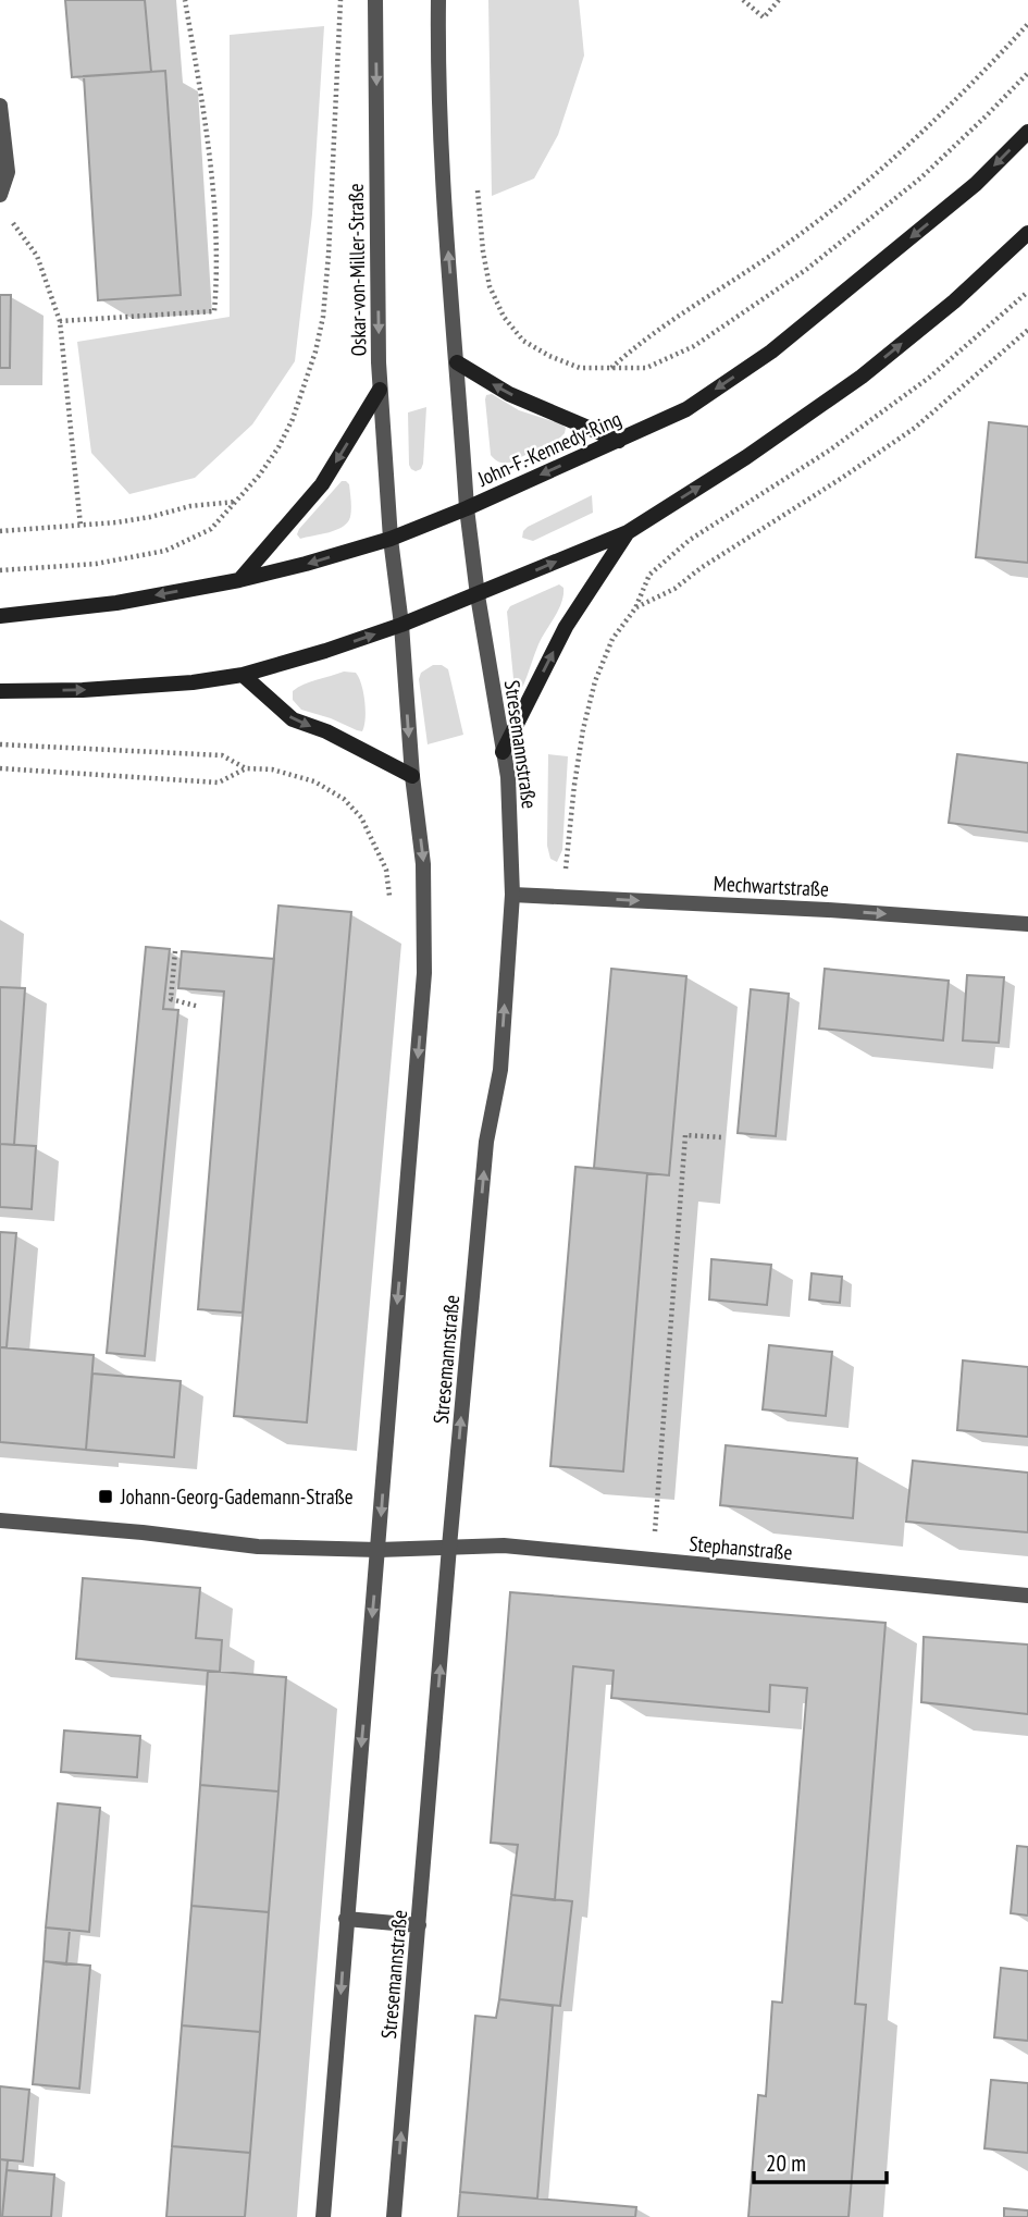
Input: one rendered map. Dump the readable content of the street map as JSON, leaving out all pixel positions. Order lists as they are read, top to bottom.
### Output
{
  "streets": {
    "main road": ["John-F.-Kennedy-Ring"],
    "street": [
      "Oskar-von-Miller-Straße",
      "Stresemannstraße",
      "Mechwartstraße",
      "Stephanstraße"
    ]
  },
  "crossings": [
    ["Oskar-von-Miller-Straße", "John-F.-Kennedy-Ring"],
    ["John-F.-Kennedy-Ring", "Stresemannstraße"],
    ["Stresemannstraße", "Mechwartstraße"],
    ["Stresemannstraße", "Stephanstraße"]
  ],
  "one_way": ["Mechwartstraße"],
  "places": {
    "transit": ["Johann-Georg-Gademann-Straße"]
  },
  "scale_bar": "20 m"
}
